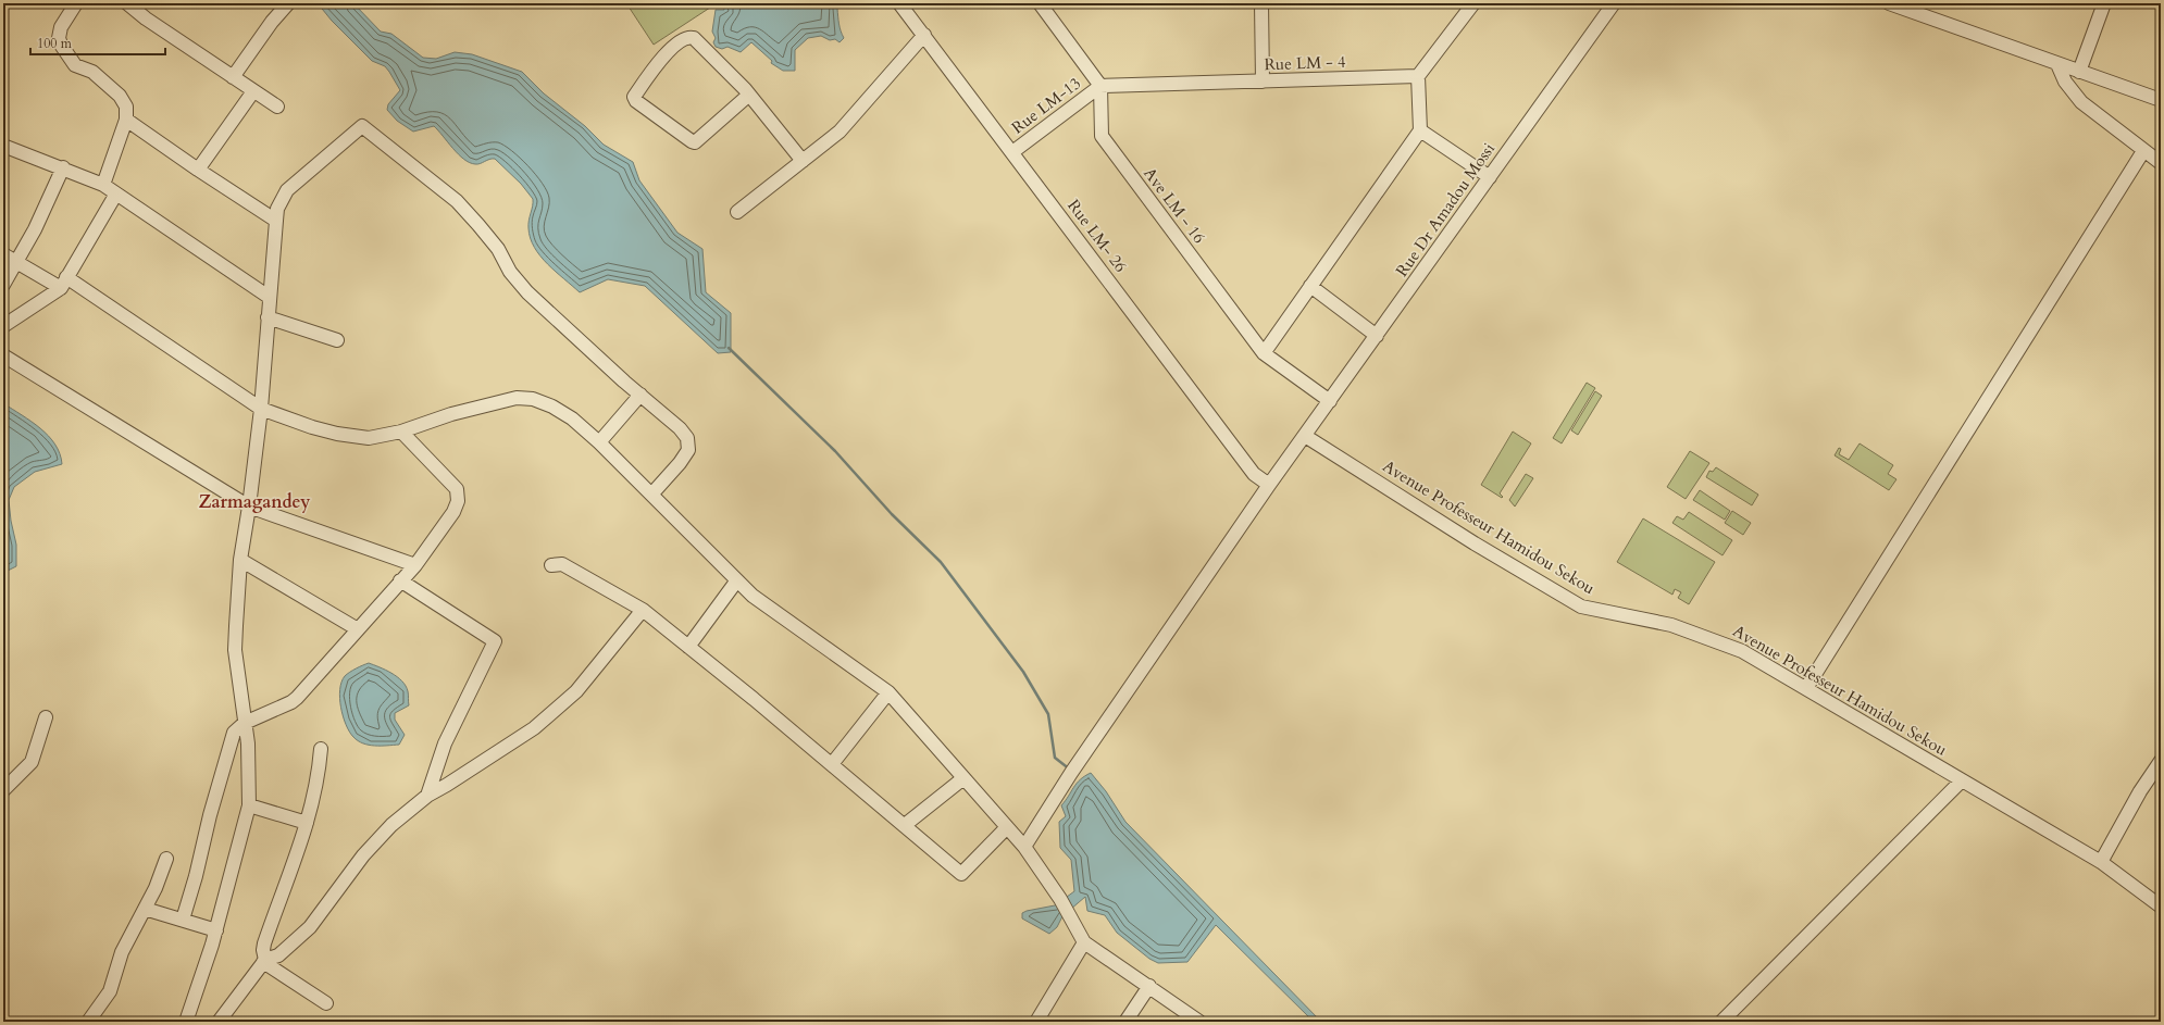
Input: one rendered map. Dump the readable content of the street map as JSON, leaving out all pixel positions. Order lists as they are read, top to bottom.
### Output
{
  "streets": {
    "street": [
      "Rue LM - 4",
      "Rue LM-13",
      "Ave LM - 16",
      "Rue Dr Amadou Mossi",
      "Rue LM- 26",
      "Avenue Professeur Hamidou Sekou"
    ]
  },
  "crossings": [
    ["Rue LM - 4", "Rue LM-13"],
    ["Rue LM - 4", "Ave LM - 16"],
    ["Rue LM-13", "Ave LM - 16"],
    ["Rue LM-13", "Rue LM- 26"],
    ["Ave LM - 16", "Rue Dr Amadou Mossi"],
    ["Rue Dr Amadou Mossi", "Rue LM- 26"],
    ["Rue Dr Amadou Mossi", "Avenue Professeur Hamidou Sekou"]
  ],
  "districts": ["Zarmagandey"],
  "scale_bar": "100 m"
}
